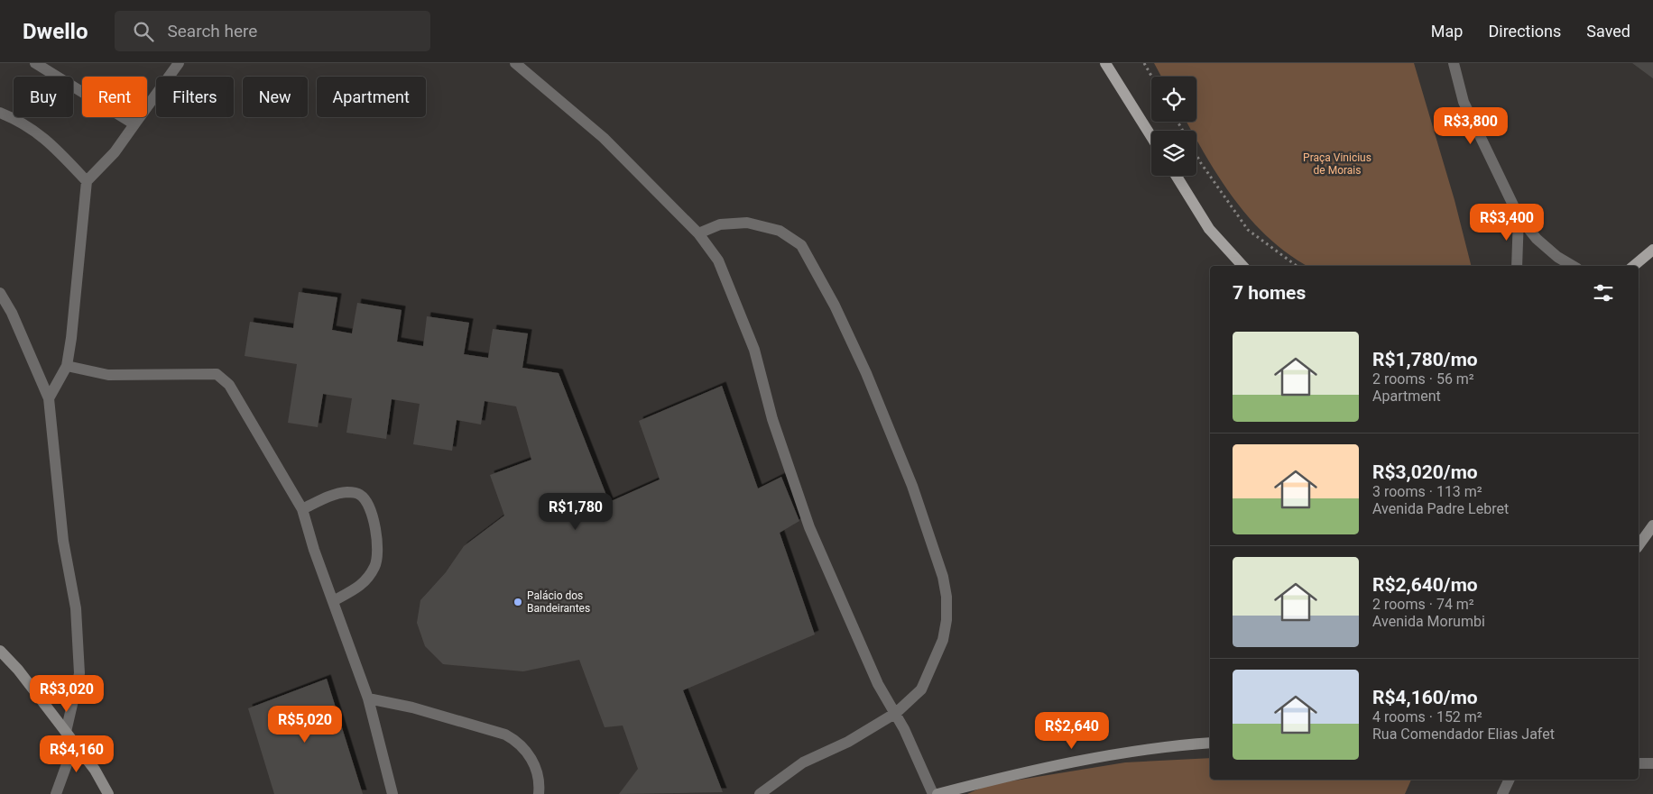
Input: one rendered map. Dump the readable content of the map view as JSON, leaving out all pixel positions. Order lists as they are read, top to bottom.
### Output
{
  "parks": ["Praça Vinicius de Morais"],
  "places": ["Palácio dos Bandeirantes"],
  "page": {
    "header": "Dwello",
    "search": "Search here",
    "nav": ["Map", "Directions", "Saved"],
    "chip": [
      "Buy",
      "Rent",
      "Filters",
      "New",
      "Apartment"
    ],
    "price": [
      "R$3,800",
      "R$3,400",
      "R$1,780",
      "R$3,020",
      "R$5,020",
      "R$2,640",
      "R$4,160"
    ],
    "heading": "7 homes",
    "list": [
      {
        "name": "R$1,780/mo",
        "note": "2 rooms · 56 m² · Apartment"
      },
      {
        "name": "R$3,020/mo",
        "note": "3 rooms · 113 m² · Avenida Padre Lebret"
      },
      {
        "name": "R$2,640/mo",
        "note": "2 rooms · 74 m² · Avenida Morumbi"
      },
      {
        "name": "R$4,160/mo",
        "note": "4 rooms · 152 m² · Rua Comendador Elias Jafet"
      }
    ]
  }
}
